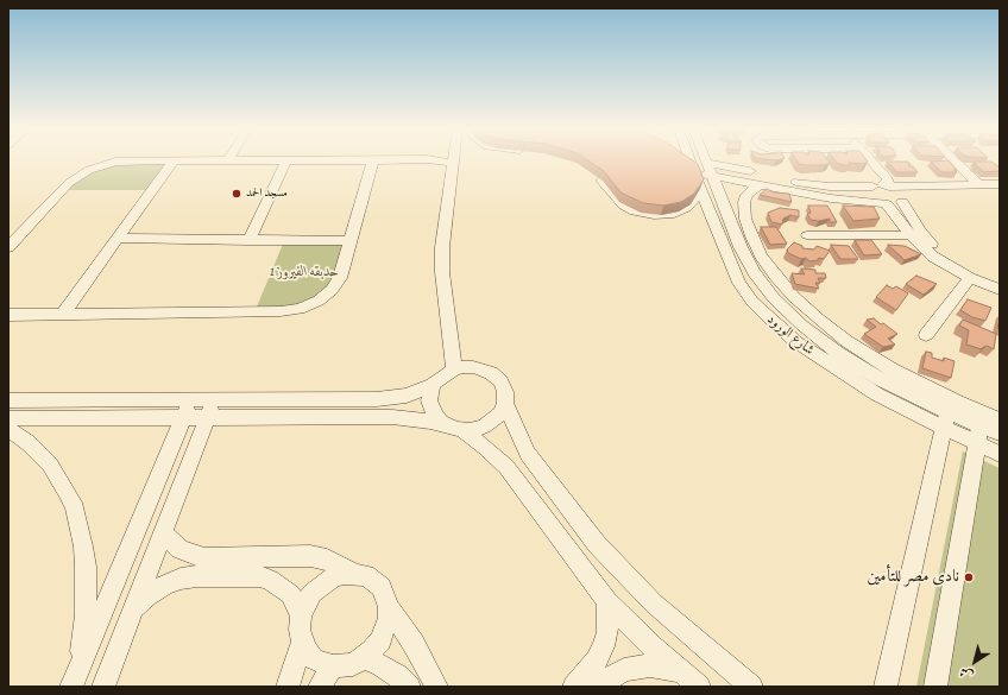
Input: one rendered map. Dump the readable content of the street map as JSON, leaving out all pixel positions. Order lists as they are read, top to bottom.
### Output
{
  "streets": {
    "street": ["شارع الورود"]
  },
  "parks": ["حدبقه الفيروز 1"],
  "places": ["مسجد الحمد", "نادى مصر للتأمين"],
  "north": "bottom left"
}
